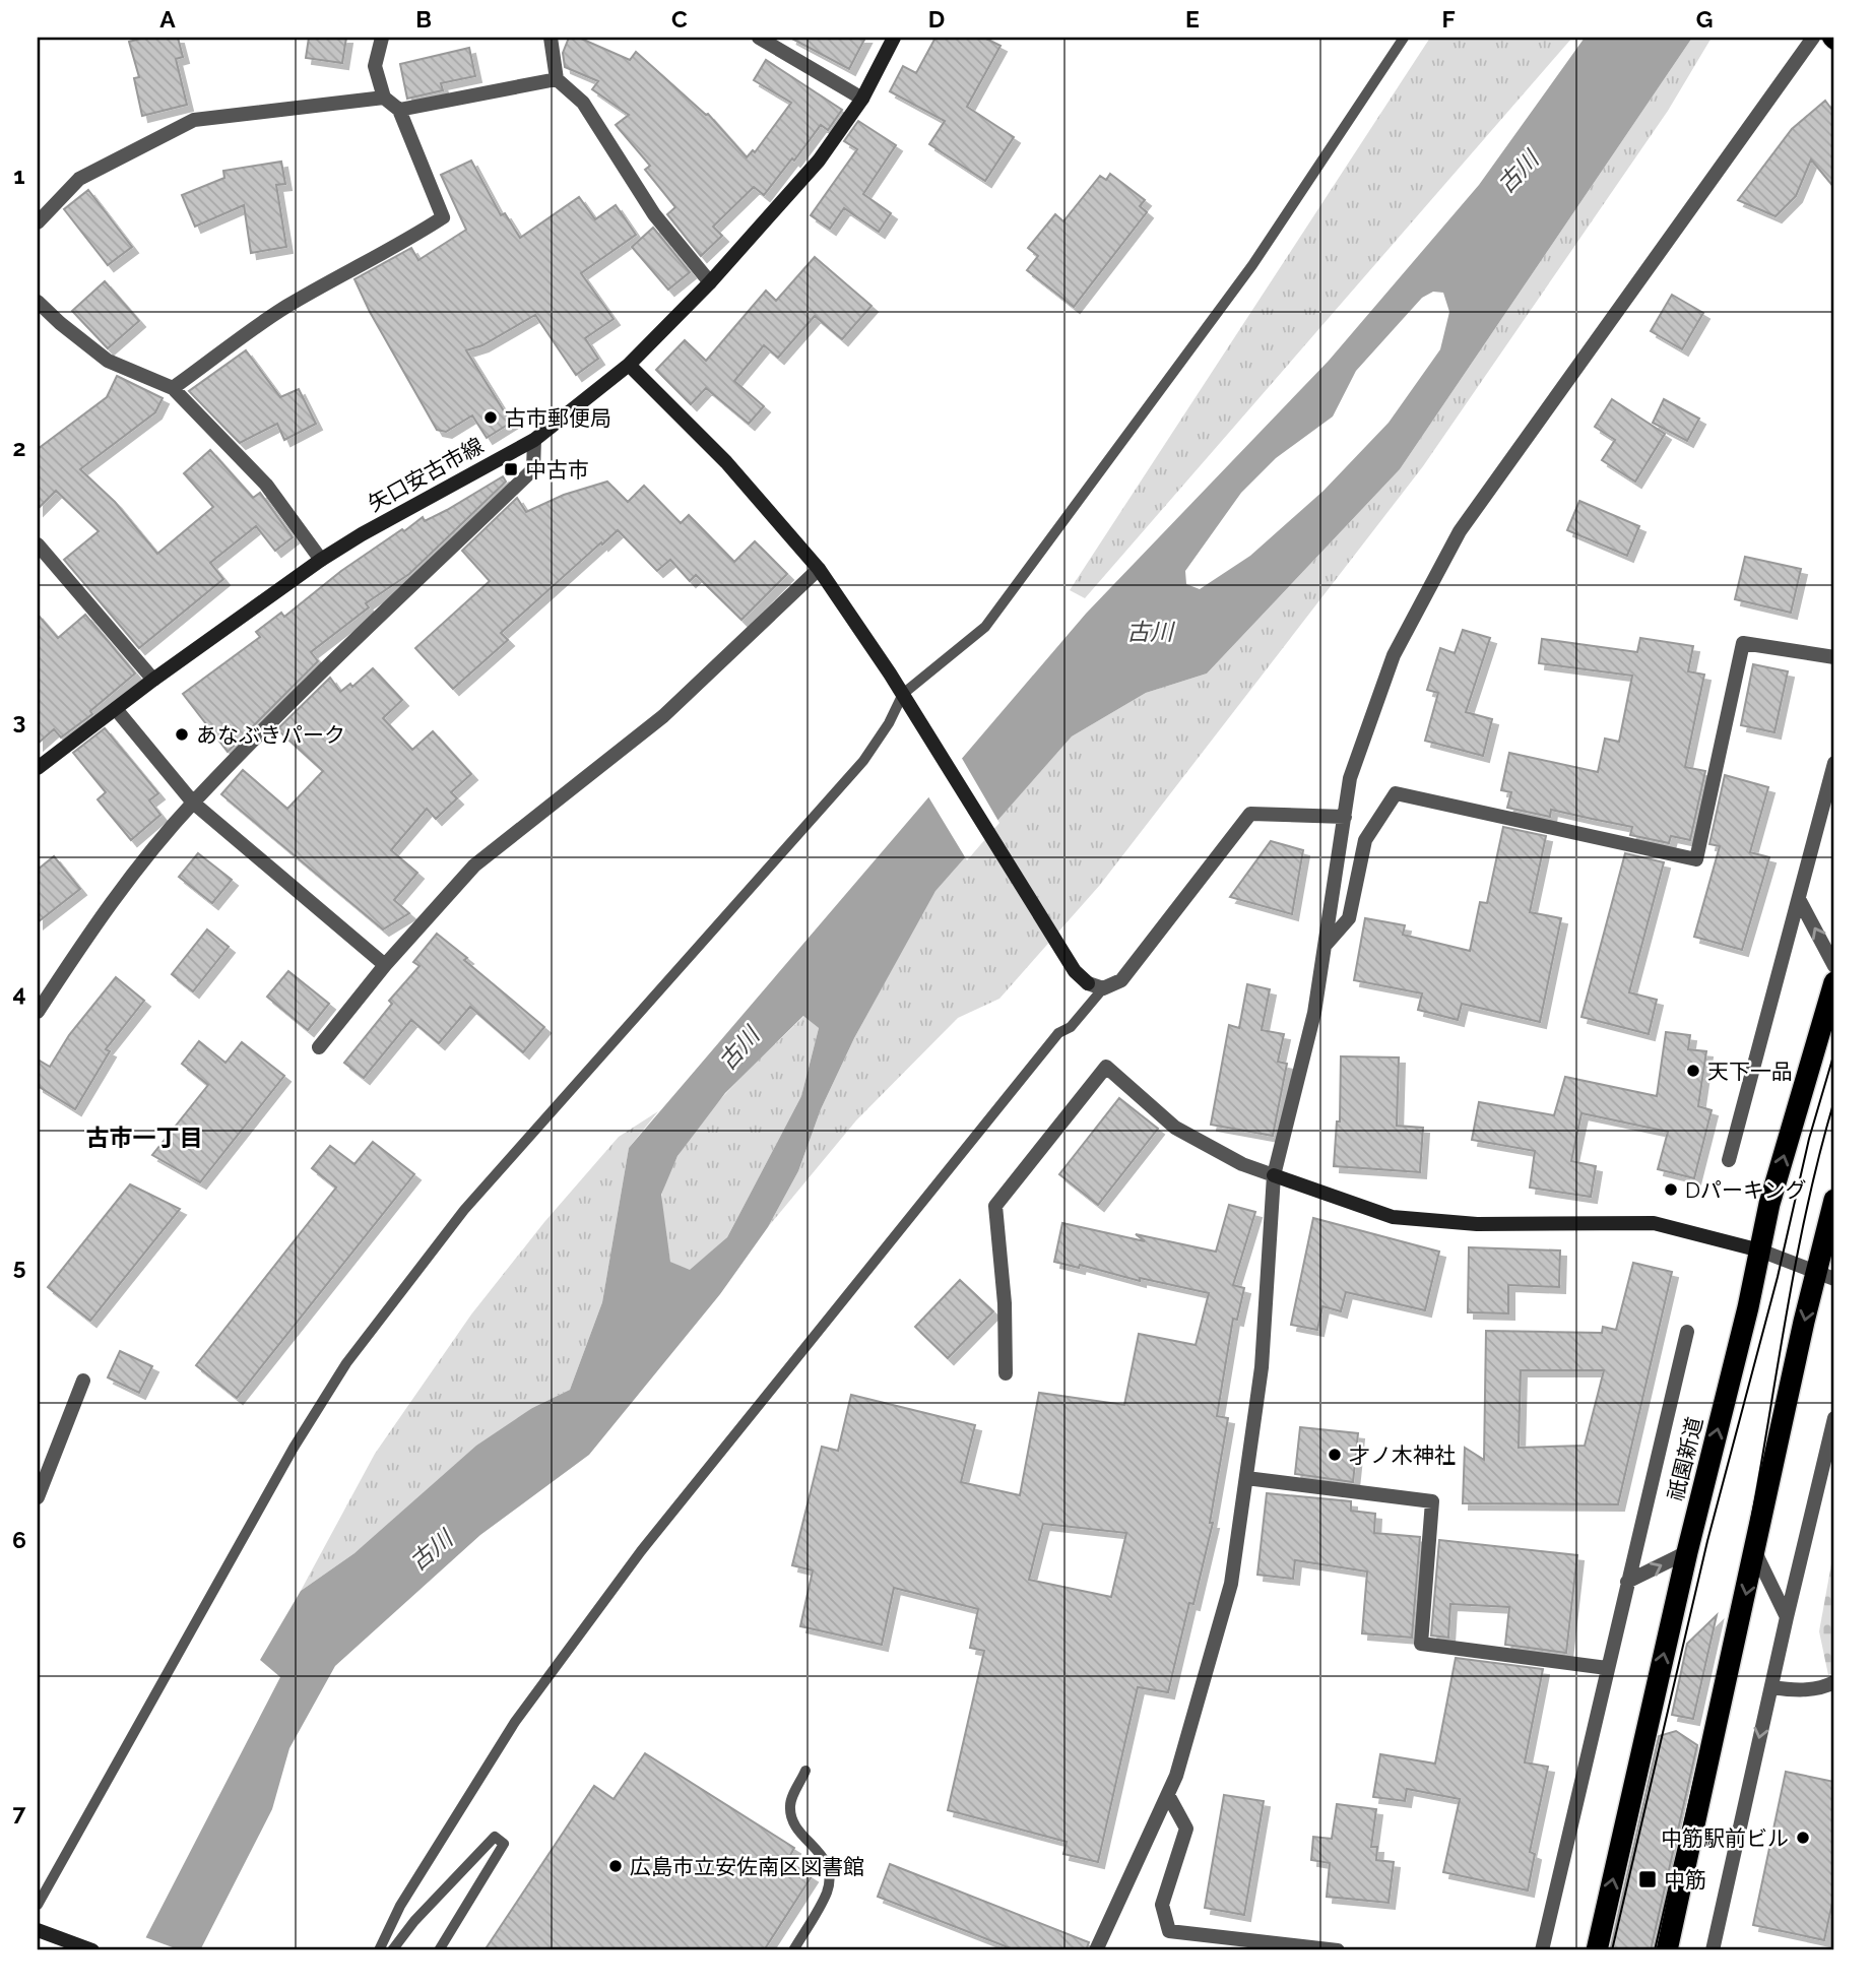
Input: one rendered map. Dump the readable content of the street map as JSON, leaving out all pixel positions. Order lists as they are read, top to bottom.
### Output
{
  "streets": {
    "highway": ["祇園新道"],
    "street": ["矢口安古市線"]
  },
  "districts": ["古市一丁目"],
  "water": ["古川"],
  "places": {
    "other": [
      "古市郵便局",
      "あなぶきパーク",
      "天下一品",
      "Dパーキング",
      "才ノ木神社",
      "中筋駅前ビル",
      "広島市立安佐南区図書館"
    ],
    "transit": ["中古市", "中筋"]
  },
  "grid": {
    "columns": [
      "A",
      "B",
      "C",
      "D",
      "E",
      "F",
      "G"
    ],
    "rows": [
      "1",
      "2",
      "3",
      "4",
      "5",
      "6",
      "7"
    ]
  }
}
